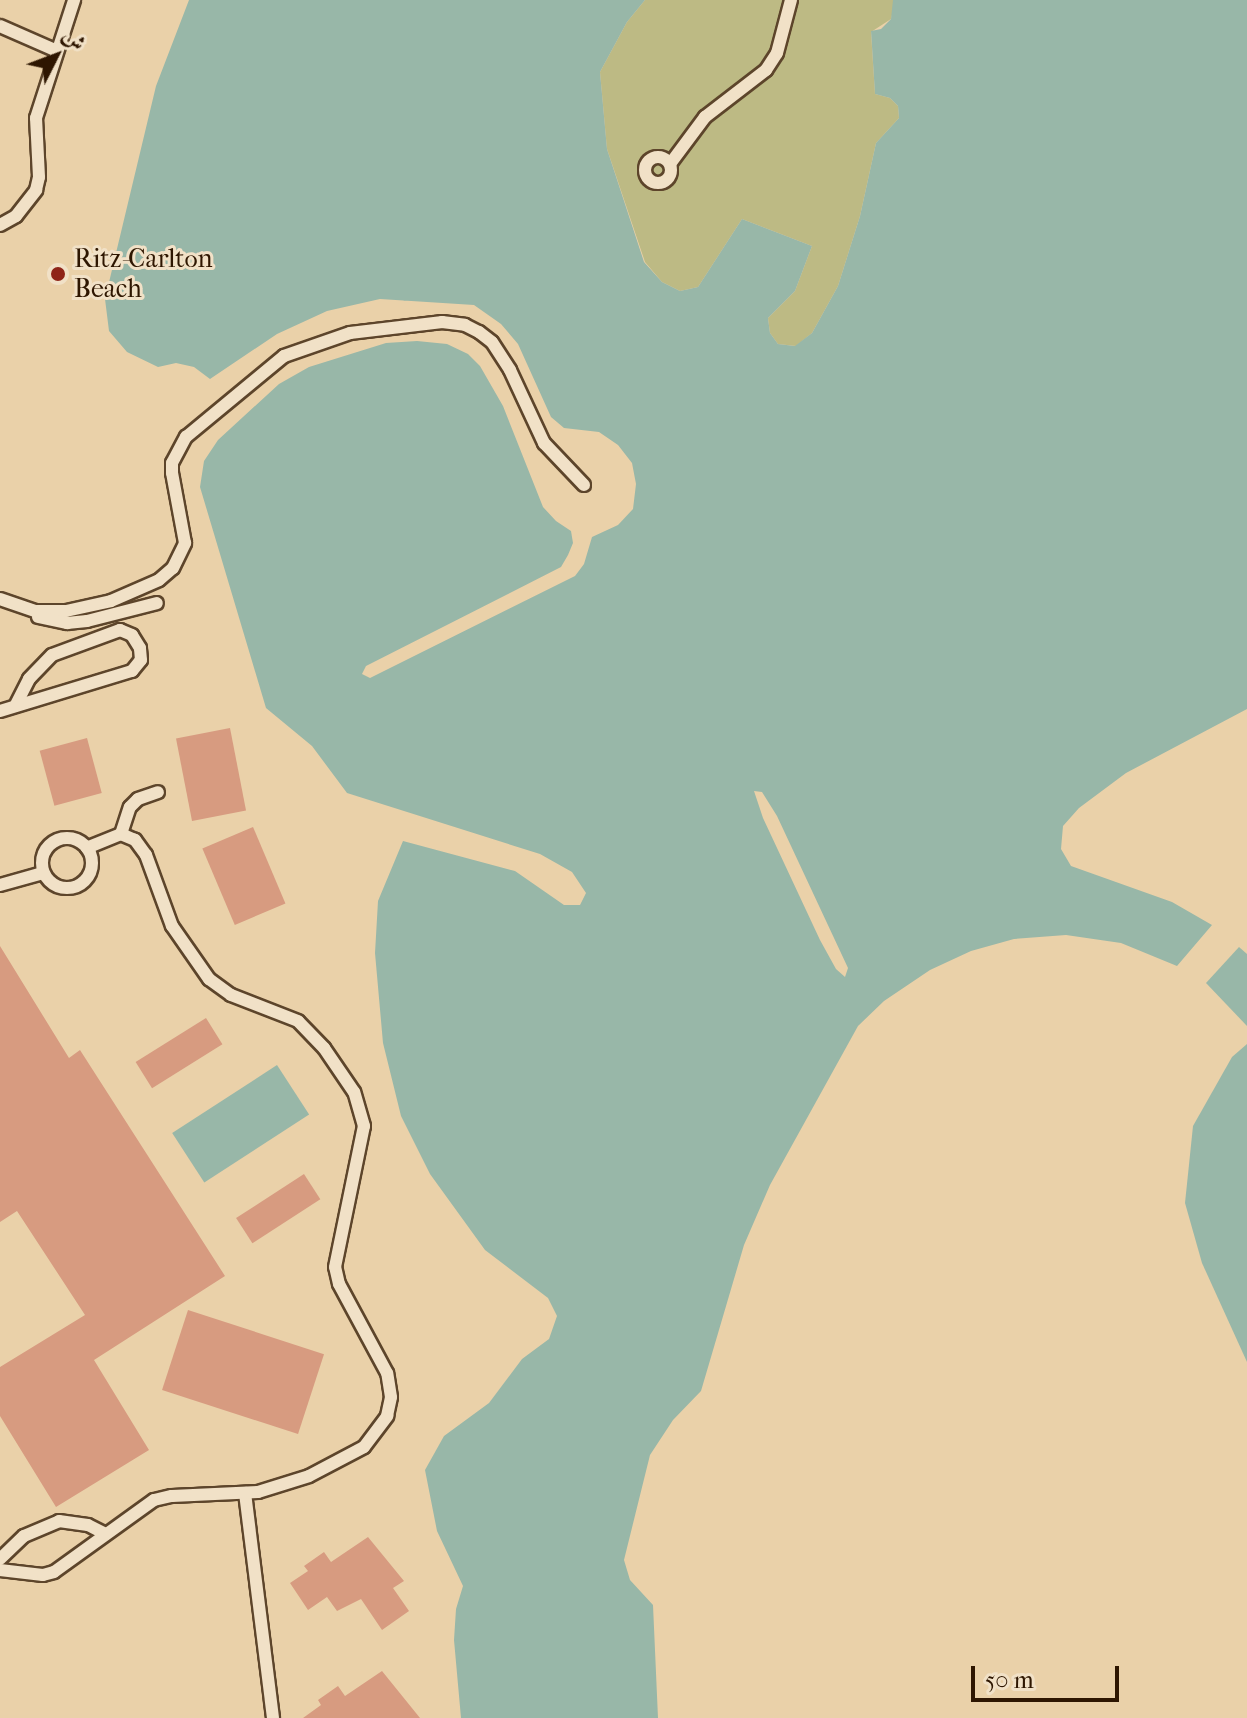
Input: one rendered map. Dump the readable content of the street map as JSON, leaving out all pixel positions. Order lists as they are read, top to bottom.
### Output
{
  "places": ["Ritz-Carlton Beach"],
  "scale_bar": "50 m",
  "north": "top right"
}
